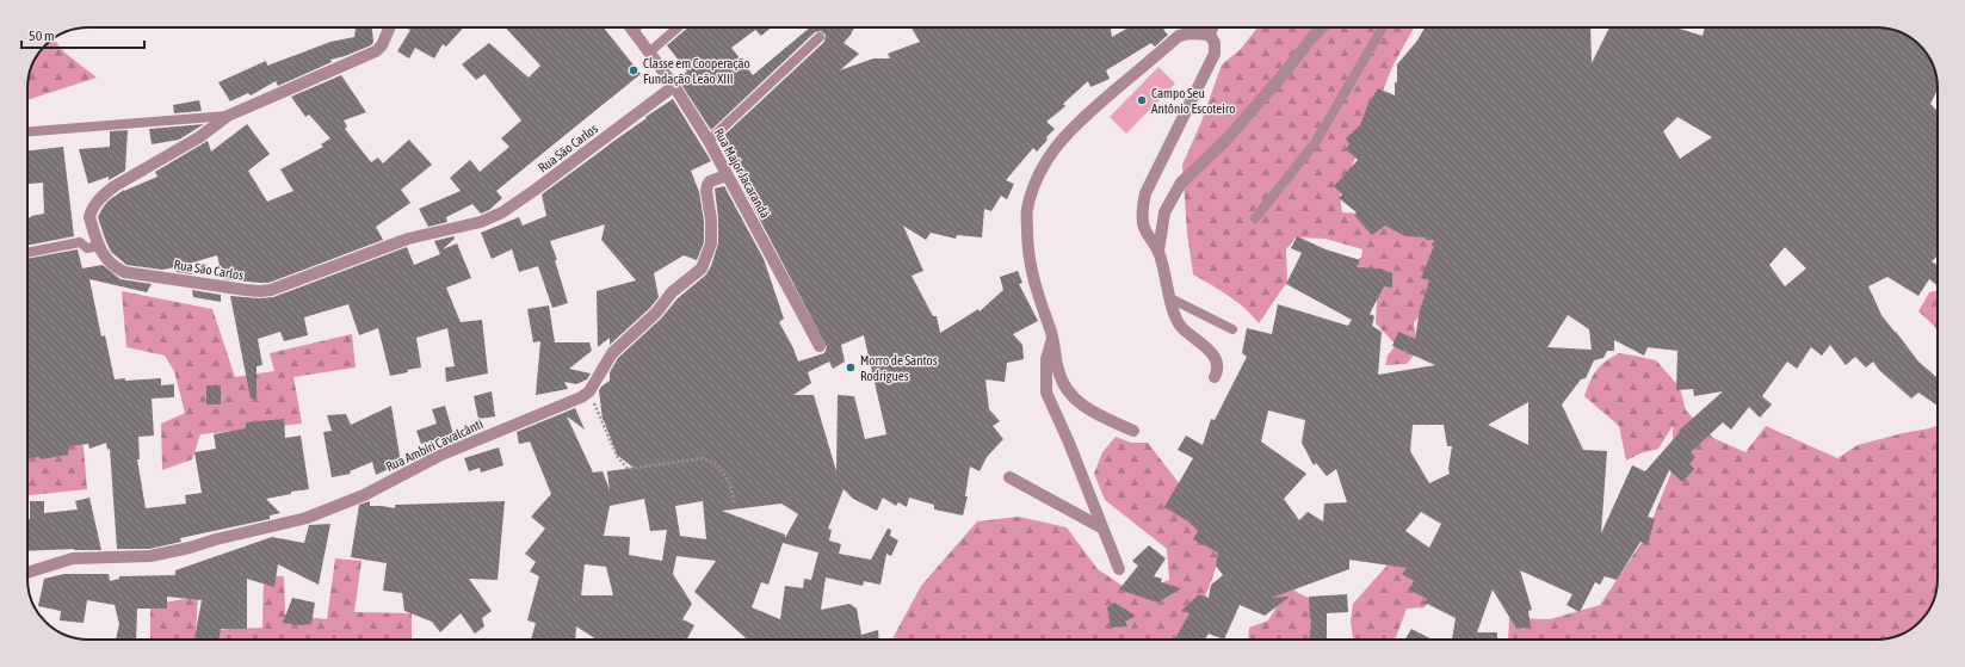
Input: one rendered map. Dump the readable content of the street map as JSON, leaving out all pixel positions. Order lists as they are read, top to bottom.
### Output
{
  "streets": {
    "street": ["Rua São Carlos", "Rua Major Jacarandá", "Rua Ambíri Cavalcânti"]
  },
  "crossings": [
    ["Rua São Carlos", "Rua Major Jacarandá"]
  ],
  "places": ["Classe em Cooperação Fundação Leão XIII", "Campo Seu Antônio Escoteiro", "Morro de Santos Rodrigues"],
  "scale_bar": "50 m"
}
